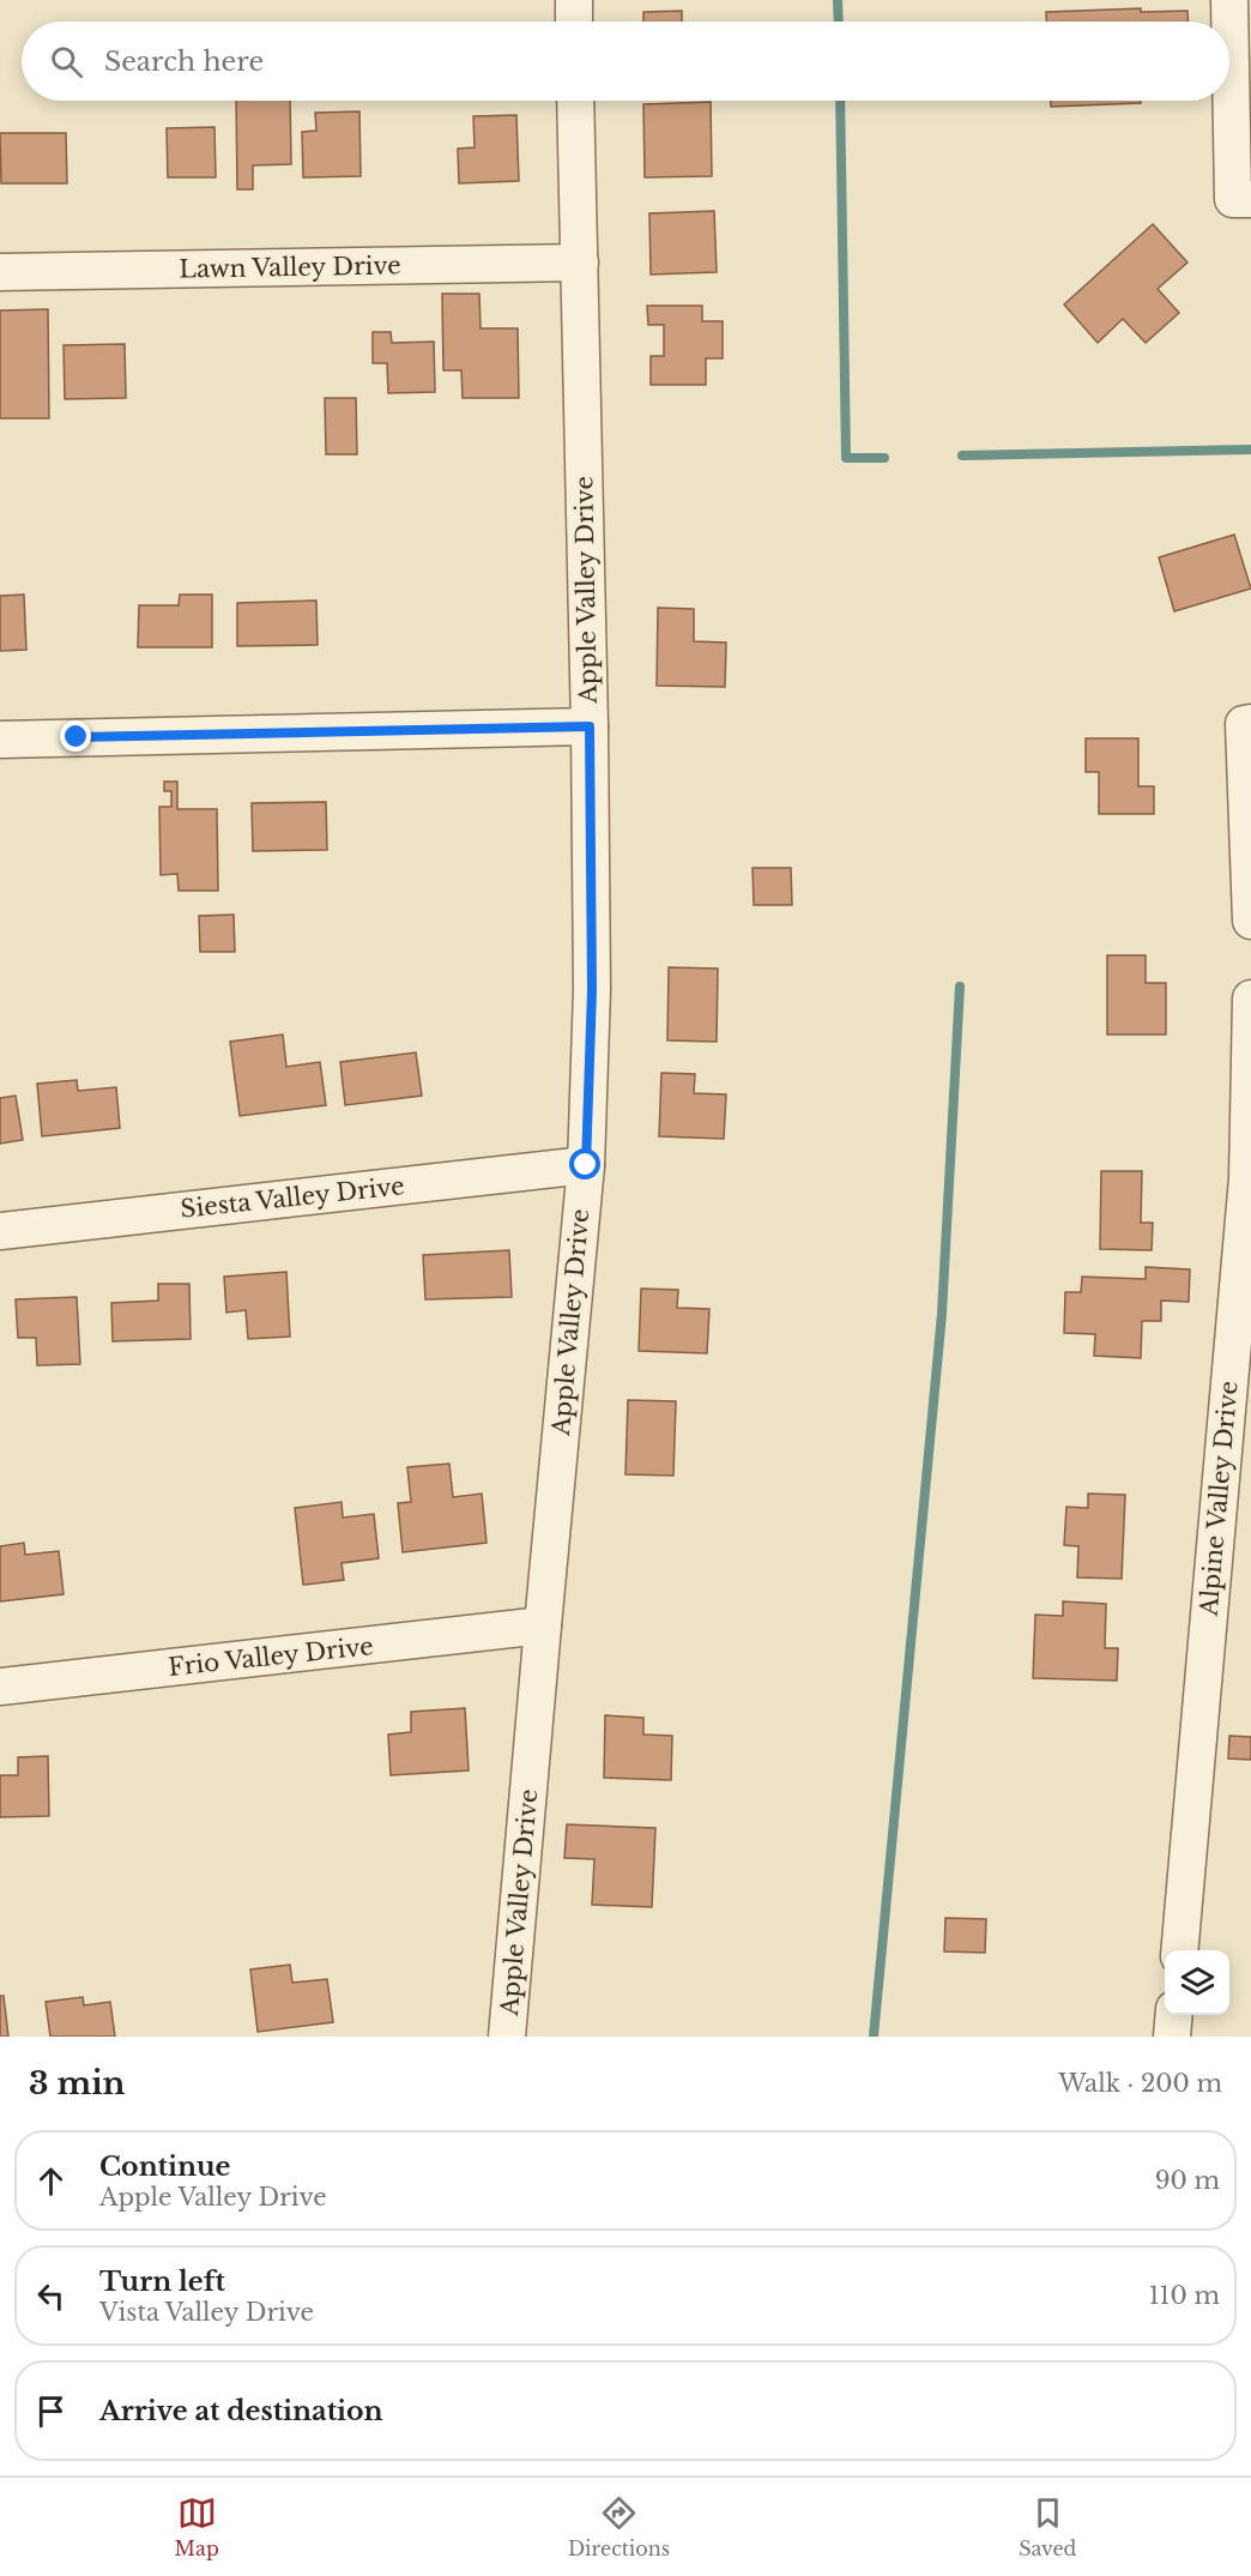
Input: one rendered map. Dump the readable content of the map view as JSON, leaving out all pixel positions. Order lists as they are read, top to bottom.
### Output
{
  "streets": {
    "street": [
      "Lawn Valley Drive",
      "Apple Valley Drive",
      "Siesta Valley Drive",
      "Alpine Valley Drive",
      "Frio Valley Drive"
    ]
  },
  "crossings": [
    ["Lawn Valley Drive", "Apple Valley Drive"],
    ["Apple Valley Drive", "Siesta Valley Drive"],
    ["Apple Valley Drive", "Frio Valley Drive"]
  ],
  "page": {
    "search": "Search here",
    "heading": ["3 min", "Walk · 200 m"],
    "list": [
      ["Continue", "Apple Valley Drive", "90 m"],
      ["Turn left", "Vista Valley Drive", "110 m"],
      "Arrive at destination"
    ],
    "nav": ["Map", "Directions", "Saved"]
  }
}
